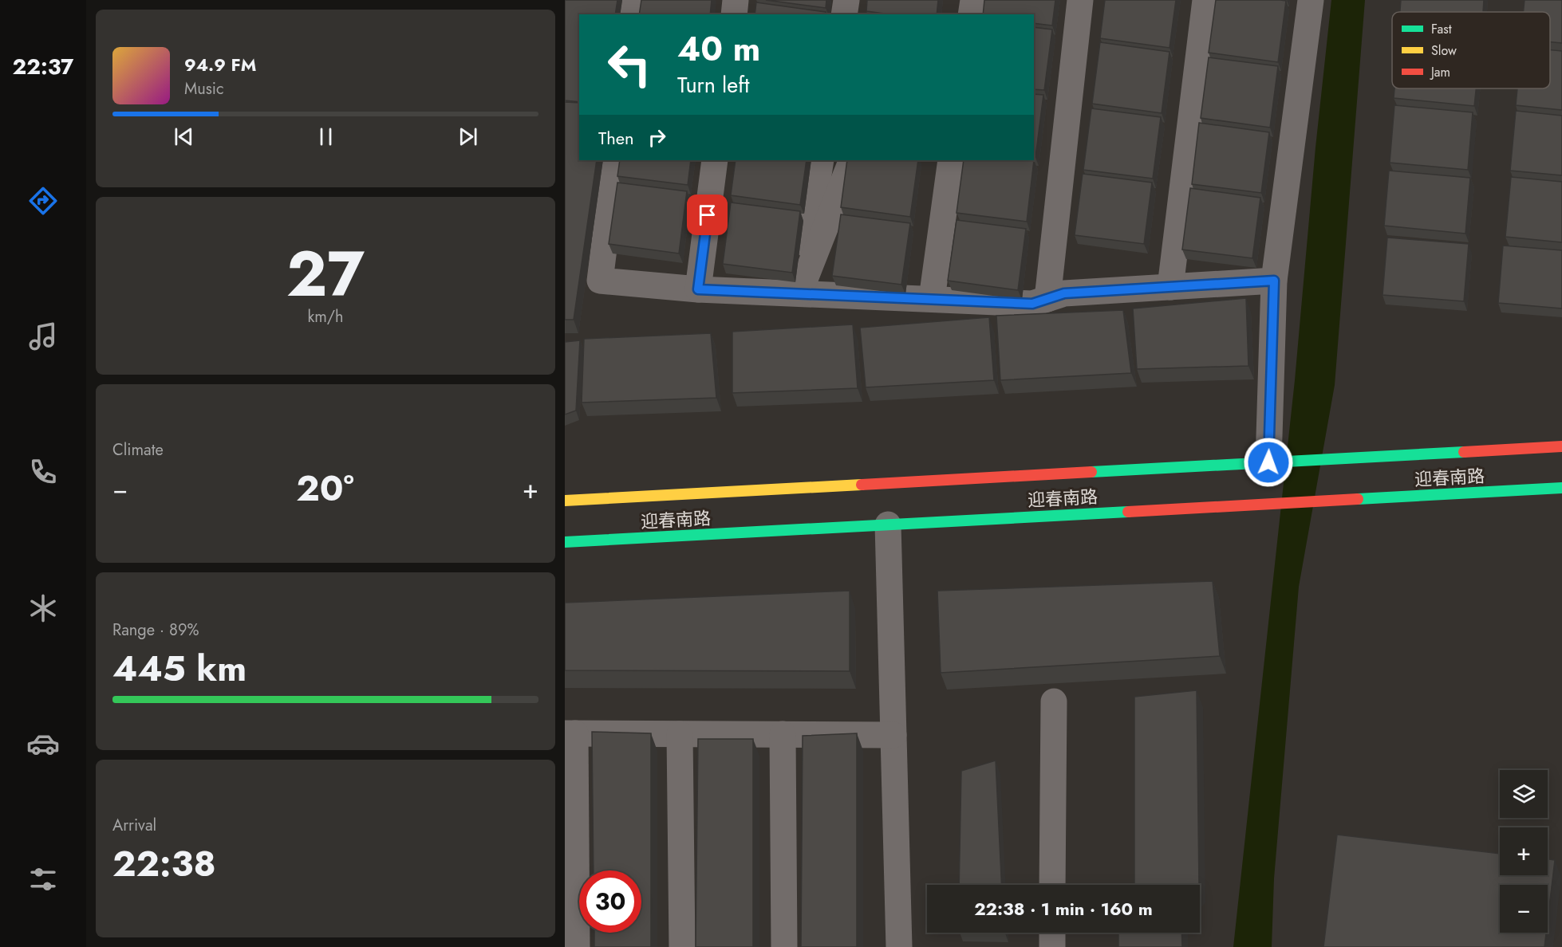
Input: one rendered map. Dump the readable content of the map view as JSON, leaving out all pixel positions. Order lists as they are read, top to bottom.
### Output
{
  "streets": {
    "main road": ["迎春南路"]
  },
  "legend": ["Fast", "Slow", "Jam"],
  "page": {
    "tabs": "22:37",
    "turn": ["40 m", "Turn left"],
    "song": ["94.9 FM", "Music"],
    "then": "Then",
    "tile": [
      ["27", "km/h"],
      "Climate",
      ["Range · 89%", "445 km"],
      ["Arrival", "22:38"]
    ],
    "heat": ["−", "20°", "+"],
    "map_buttons": ["+", "−"],
    "limit": "30",
    "trip": "22:38 · 1 min · 160 m"
  }
}
